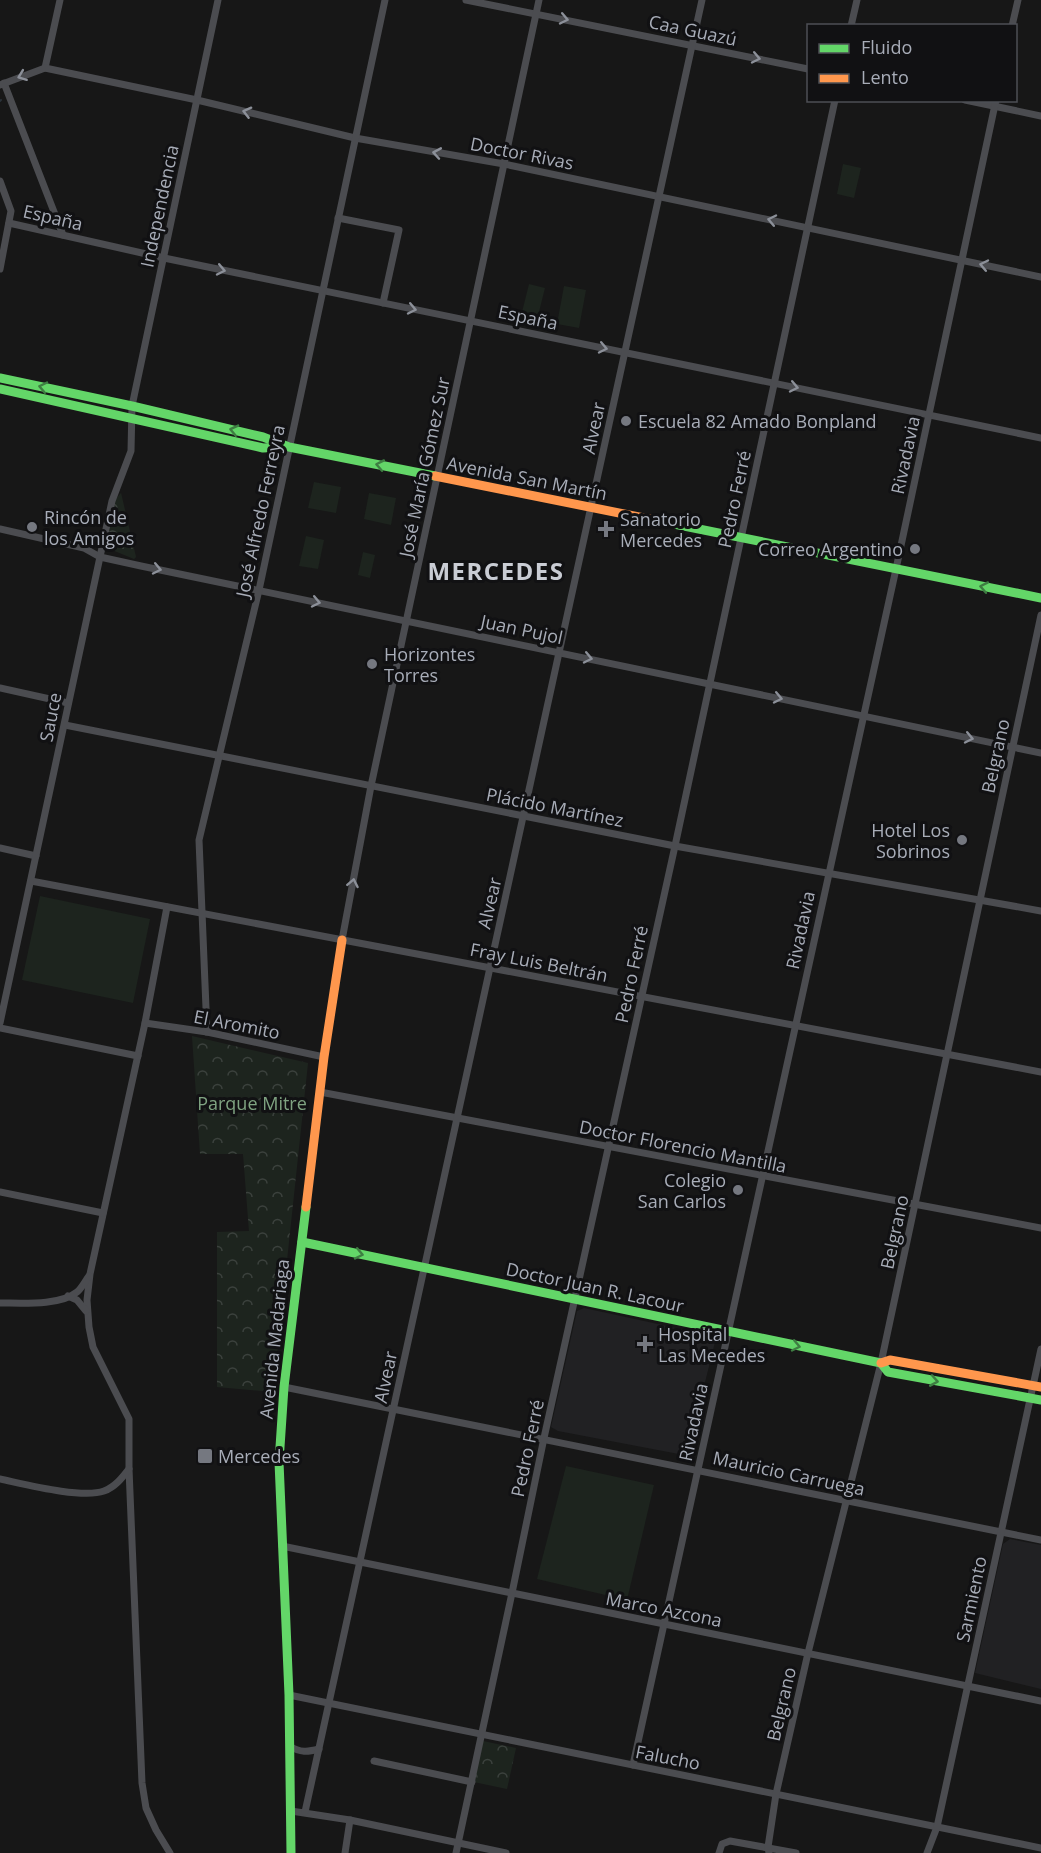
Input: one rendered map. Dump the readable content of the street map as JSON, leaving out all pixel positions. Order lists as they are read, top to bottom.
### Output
{
  "streets": {
    "street": [
      "Caa Guazú",
      "Doctor Rivas",
      "Independencia",
      "España",
      "Alvear",
      "Rivadavia",
      "José María Gómez Sur",
      "Avenida San Martín",
      "Pedro Ferré",
      "José Alfredo Ferreyra",
      "Juan Pujol",
      "Sauce",
      "Belgrano",
      "Plácido Martínez",
      "Fray Luis Beltrán",
      "El Aromito",
      "Doctor Florencio Mantilla",
      "Doctor Juan R. Lacour",
      "Avenida Madariaga",
      "Mauricio Carruega",
      "Sarmiento",
      "Marco Azcona",
      "Falucho"
    ]
  },
  "crossings": [
    ["Caa Guazú", "Alvear"],
    ["Caa Guazú", "José María Gómez Sur"],
    ["Doctor Rivas", "Independencia"],
    ["Doctor Rivas", "Alvear"],
    ["Doctor Rivas", "Rivadavia"],
    ["Doctor Rivas", "José María Gómez Sur"],
    ["Doctor Rivas", "Pedro Ferré"],
    ["Doctor Rivas", "José Alfredo Ferreyra"],
    ["Independencia", "España"],
    ["Independencia", "Avenida San Martín"],
    ["Independencia", "Sauce"],
    ["España", "Alvear"],
    ["España", "Rivadavia"],
    ["España", "José María Gómez Sur"],
    ["España", "Pedro Ferré"],
    ["España", "José Alfredo Ferreyra"],
    ["Alvear", "Avenida San Martín"],
    ["Alvear", "Juan Pujol"],
    ["Alvear", "Plácido Martínez"],
    ["Alvear", "Fray Luis Beltrán"],
    ["Alvear", "Doctor Florencio Mantilla"],
    ["Alvear", "Doctor Juan R. Lacour"],
    ["Alvear", "Mauricio Carruega"],
    ["Alvear", "Marco Azcona"],
    ["Alvear", "Falucho"],
    ["Rivadavia", "Avenida San Martín"],
    ["Rivadavia", "Juan Pujol"],
    ["Rivadavia", "Plácido Martínez"],
    ["Rivadavia", "Fray Luis Beltrán"],
    ["Rivadavia", "Doctor Florencio Mantilla"],
    ["Rivadavia", "Doctor Juan R. Lacour"],
    ["Rivadavia", "Mauricio Carruega"],
    ["Rivadavia", "Marco Azcona"],
    ["Rivadavia", "Falucho"],
    ["José María Gómez Sur", "Avenida San Martín"],
    ["José María Gómez Sur", "Juan Pujol"],
    ["José María Gómez Sur", "Plácido Martínez"],
    ["José María Gómez Sur", "Fray Luis Beltrán"],
    ["José María Gómez Sur", "Avenida Madariaga"],
    ["Avenida San Martín", "Pedro Ferré"],
    ["Avenida San Martín", "José Alfredo Ferreyra"],
    ["Avenida San Martín", "Sauce"],
    ["Pedro Ferré", "Juan Pujol"],
    ["Pedro Ferré", "Plácido Martínez"],
    ["Pedro Ferré", "Fray Luis Beltrán"],
    ["Pedro Ferré", "Doctor Florencio Mantilla"],
    ["Pedro Ferré", "Doctor Juan R. Lacour"],
    ["Pedro Ferré", "Mauricio Carruega"],
    ["Pedro Ferré", "Marco Azcona"],
    ["Pedro Ferré", "Falucho"],
    ["José Alfredo Ferreyra", "Juan Pujol"],
    ["José Alfredo Ferreyra", "Plácido Martínez"],
    ["José Alfredo Ferreyra", "Fray Luis Beltrán"],
    ["José Alfredo Ferreyra", "El Aromito"],
    ["Juan Pujol", "Sauce"],
    ["Juan Pujol", "Belgrano"],
    ["Sauce", "Plácido Martínez"],
    ["Sauce", "Fray Luis Beltrán"],
    ["Belgrano", "Plácido Martínez"],
    ["Belgrano", "Fray Luis Beltrán"],
    ["Belgrano", "Doctor Florencio Mantilla"],
    ["Belgrano", "Doctor Juan R. Lacour"],
    ["Belgrano", "Mauricio Carruega"],
    ["Belgrano", "Marco Azcona"],
    ["Belgrano", "Falucho"],
    ["Fray Luis Beltrán", "Avenida Madariaga"],
    ["El Aromito", "Avenida Madariaga"],
    ["Doctor Florencio Mantilla", "Avenida Madariaga"],
    ["Doctor Juan R. Lacour", "Avenida Madariaga"],
    ["Avenida Madariaga", "Mauricio Carruega"],
    ["Avenida Madariaga", "Marco Azcona"],
    ["Avenida Madariaga", "Falucho"],
    ["Mauricio Carruega", "Sarmiento"],
    ["Sarmiento", "Marco Azcona"],
    ["Sarmiento", "Falucho"]
  ],
  "one_way": [
    "Caa Guazú",
    "Doctor Rivas",
    "España",
    "Juan Pujol",
    "Doctor Juan R. Lacour"
  ],
  "districts": ["MERCEDES"],
  "parks": ["Parque Mitre"],
  "places": {
    "other": [
      "Escuela 82 Amado Bonpland",
      "Rincón de los Amigos",
      "Correo Argentino",
      "Horizontes Torres",
      "Hotel Los Sobrinos",
      "Colegio San Carlos"
    ],
    "health": ["Sanatorio Mercedes", "Hospital Las Mecedes"],
    "transit": ["Mercedes"]
  },
  "legend": ["Fluido", "Lento"]
}
